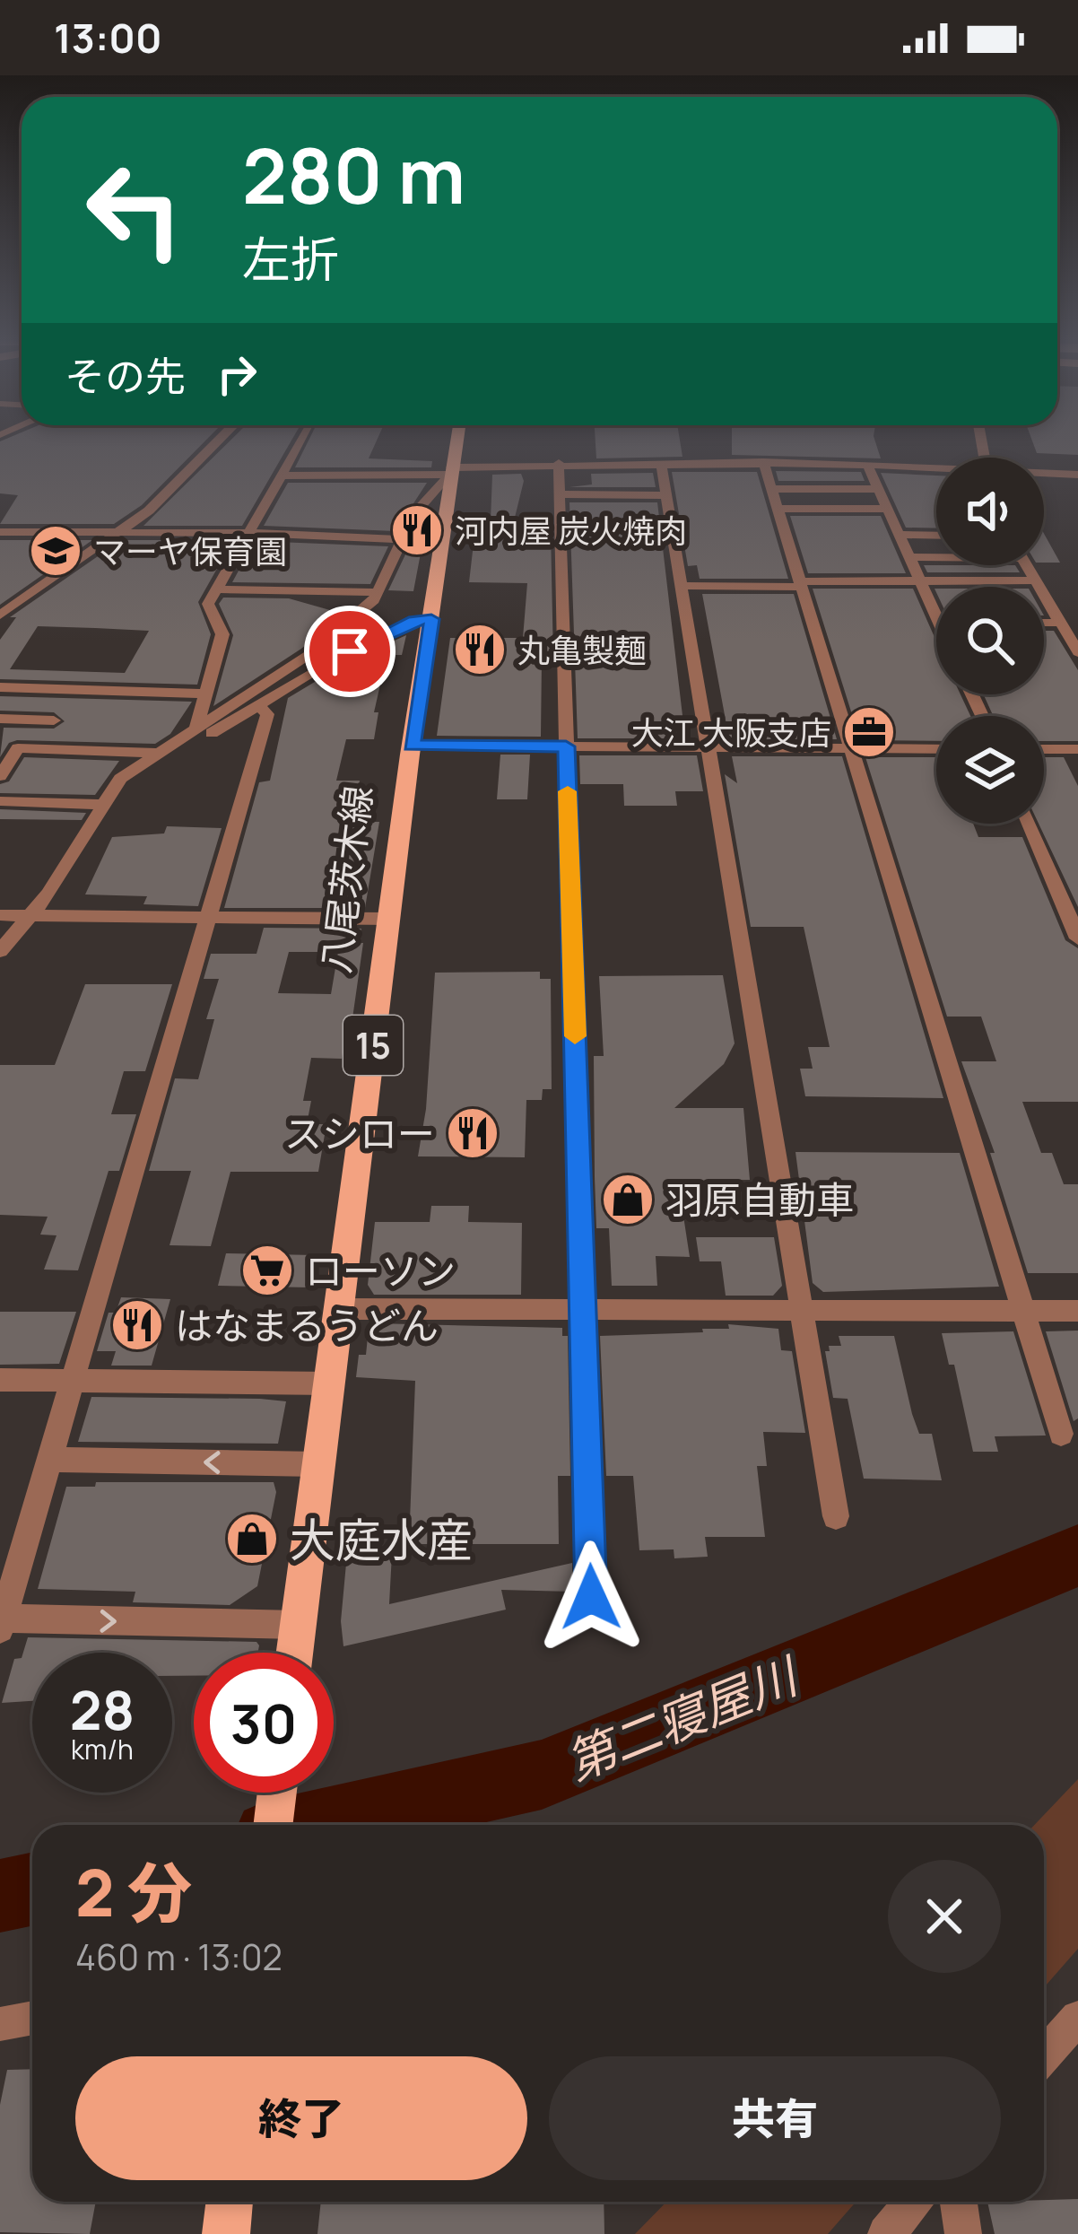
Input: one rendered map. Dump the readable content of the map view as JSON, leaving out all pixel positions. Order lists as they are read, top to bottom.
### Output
{
  "streets": {
    "main road": ["八尾茨木線", "15"]
  },
  "water": ["第二寝屋川"],
  "places": {
    "restaurant": [
      "河内屋 炭火焼肉",
      "丸亀製麺",
      "スシロー",
      "はなまるうどん"
    ],
    "school or university": ["マーヤ保育園"],
    "office": ["大江 大阪支店"],
    "shop": ["羽原自動車", "大庭水産"],
    "supermarket": ["ローソン"]
  },
  "page": {
    "status": "13:00",
    "turn": ["280 m", "左折"],
    "then": "その先",
    "speed": "28 km/h",
    "limit": "30",
    "heading": ["2 分", "460 m · 13:02"],
    "buttons": ["終了", "共有"]
  }
}
